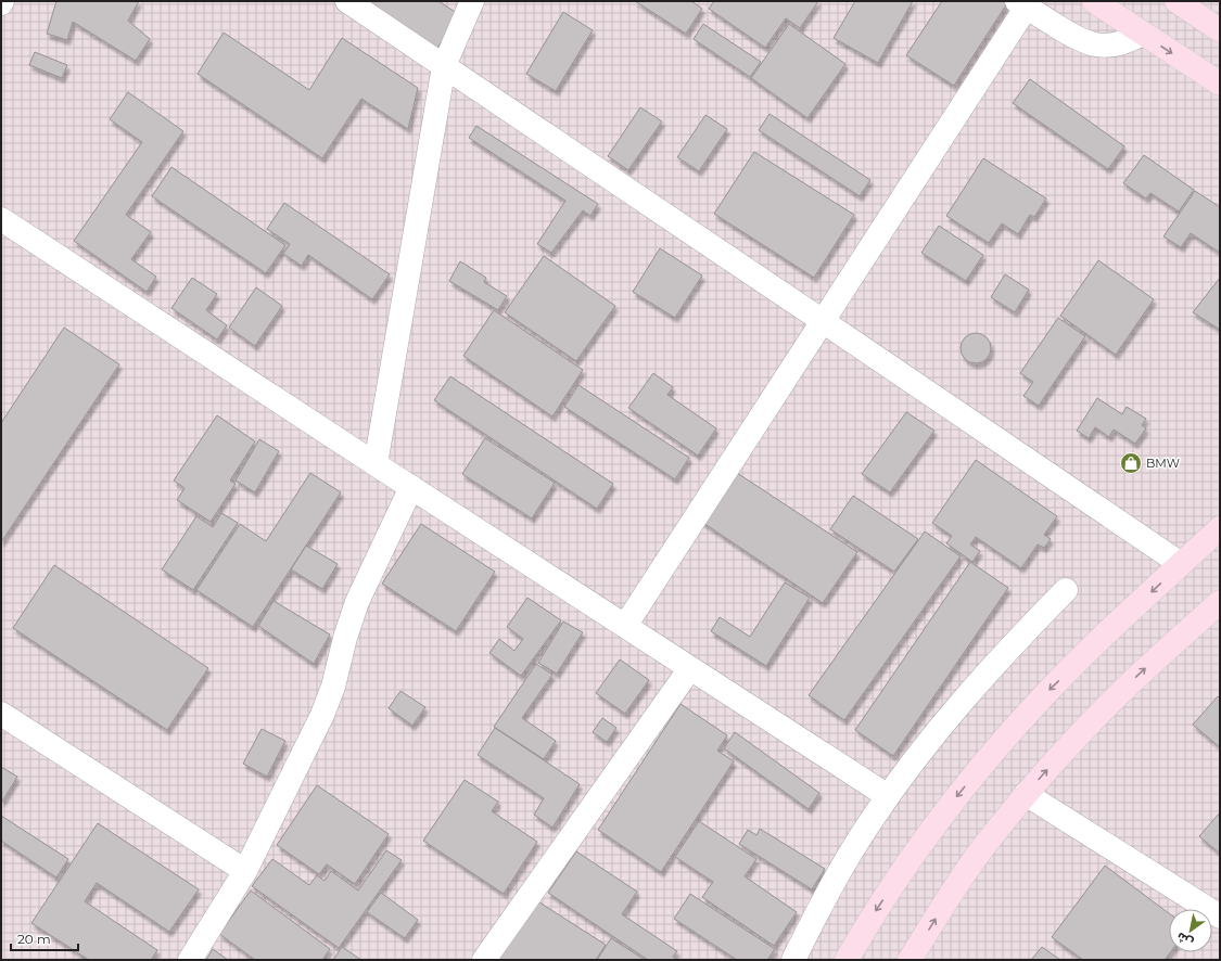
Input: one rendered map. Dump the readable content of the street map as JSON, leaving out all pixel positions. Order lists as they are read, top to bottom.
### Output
{
  "places": {
    "shop": ["BMW"]
  },
  "scale_bar": "20 m",
  "north": "bottom left"
}
